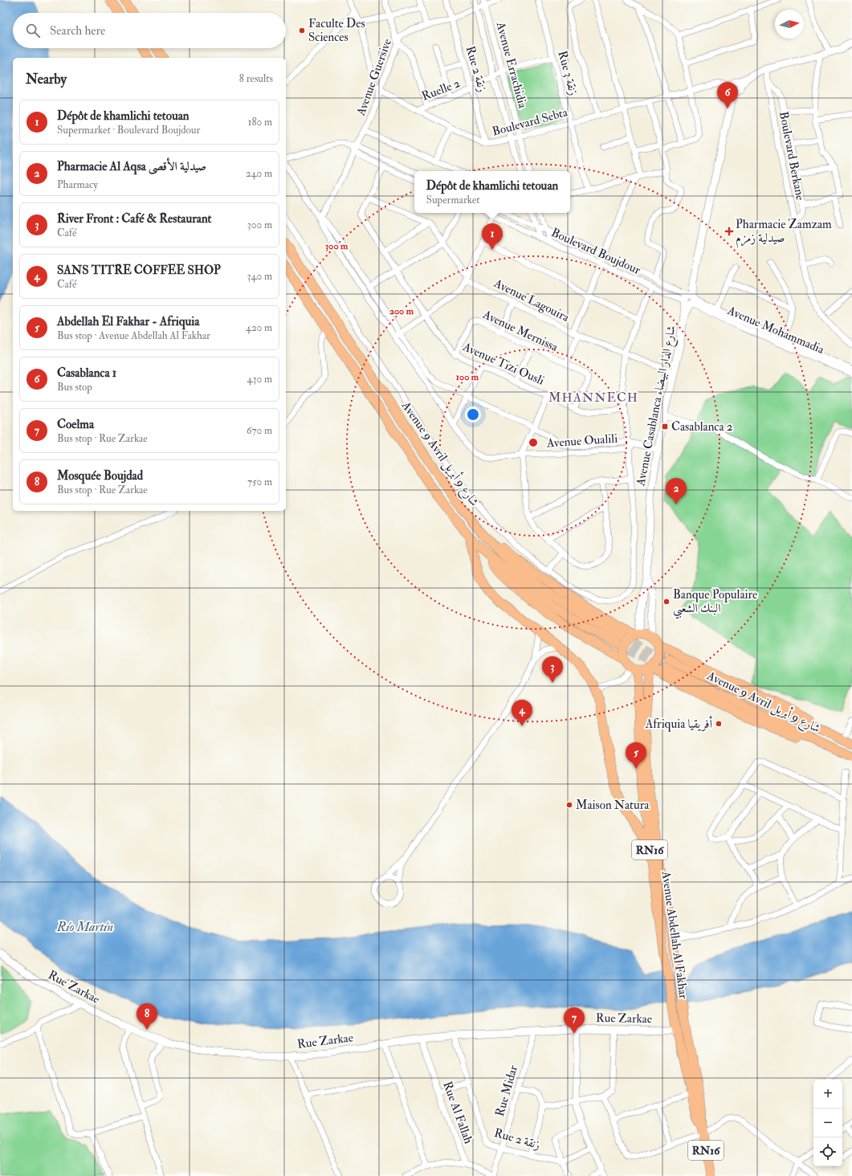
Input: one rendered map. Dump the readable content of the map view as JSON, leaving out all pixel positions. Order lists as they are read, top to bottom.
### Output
{
  "streets": {
    "main road": ["Avenue 9 Avril شارع 9 أبريل", "RN16", "Avenue Abdellah Al Fakhar"],
    "street": [
      "Avenue Errachidia",
      "Rue 2 زنقة",
      "Rue 3 زنقة",
      "Avenue Guersive",
      "Ruelle 2",
      "Boulevard Sebta",
      "Boulevard Berkane",
      "Boulevard Boujdour",
      "Avenue Lagouira",
      "Avenue Mohammadia",
      "Avenue Mernissa",
      "Avenue Tizi Ousli",
      "Avenue Casablanca شارع الدار البيضاء",
      "Avenue Oualili",
      "Rue Zarkae",
      "Rue Midar",
      "Rue Al Fallah"
    ]
  },
  "crossings": [
    ["Avenue Errachidia", "Avenue Guersive"],
    ["Avenue Errachidia", "Ruelle 2"],
    ["Avenue Errachidia", "Boulevard Sebta"],
    ["Rue 2 زنقة", "Avenue Guersive"],
    ["Rue 2 زنقة", "Ruelle 2"],
    ["Rue 2 زنقة", "Boulevard Sebta"],
    ["Rue 2 زنقة", "Rue Zarkae"],
    ["Rue 2 زنقة", "Rue Midar"],
    ["Rue 3 زنقة", "Boulevard Sebta"],
    ["Avenue Guersive", "Boulevard Sebta"],
    ["Avenue Guersive", "Avenue Oualili"],
    ["Ruelle 2", "Boulevard Sebta"],
    ["Boulevard Sebta", "Avenue Casablanca شارع الدار البيضاء"],
    ["Boulevard Boujdour", "Avenue Mohammadia"],
    ["Boulevard Boujdour", "Avenue Casablanca شارع الدار البيضاء"],
    ["Avenue Lagouira", "Avenue Casablanca شارع الدار البيضاء"],
    ["Avenue Mohammadia", "Avenue Casablanca شارع الدار البيضاء"],
    ["Avenue Mernissa", "Avenue Tizi Ousli"],
    ["Avenue Casablanca شارع الدار البيضاء", "Avenue Oualili"],
    ["Avenue Casablanca شارع الدار البيضاء", "RN16"],
    ["Avenue Casablanca شارع الدار البيضاء", "Avenue Abdellah Al Fakhar"],
    ["RN16", "Avenue Abdellah Al Fakhar"],
    ["Avenue Abdellah Al Fakhar", "Rue Zarkae"],
    ["Rue Zarkae", "Rue Midar"],
    ["Rue Zarkae", "Rue Al Fallah"]
  ],
  "districts": ["MHANNECH"],
  "water": ["Río Martín"],
  "places": {
    "other": [
      "Faculte Des Sciences",
      "Banque Populaire البنك الشعبي",
      "Afriquia أفريقيا",
      "Maison Natura"
    ],
    "health": ["Pharmacie Zamzam صيدلية زمزم"],
    "transit": ["Casablanca 2"]
  },
  "north": "right",
  "page": {
    "search": "Search here",
    "heading": ["Nearby", "8 results"],
    "pins": [
      "6",
      "1",
      "2",
      "3",
      "4",
      "5",
      "8",
      "7"
    ],
    "list": [
      {
        "mark": "1",
        "name": "Dépôt de khamlichi tetouan",
        "note": "Supermarket · Boulevard Boujdour",
        "value": "180 m"
      },
      {
        "mark": "2",
        "name": "Pharmacie Al Aqsa صيدلية الأقصى",
        "note": "Pharmacy",
        "value": "240 m"
      },
      {
        "mark": "3",
        "name": "River Front : Café & Restaurant",
        "note": "Café",
        "value": "300 m"
      },
      {
        "mark": "4",
        "name": "SANS TITRE COFFEE SHOP",
        "note": "Café",
        "value": "340 m"
      },
      {
        "mark": "5",
        "name": "Abdellah El Fakhar - Afriquia",
        "note": "Bus stop · Avenue Abdellah Al Fakhar",
        "value": "420 m"
      },
      {
        "mark": "6",
        "name": "Casablanca 1",
        "note": "Bus stop",
        "value": "430 m"
      },
      {
        "mark": "7",
        "name": "Coelma",
        "note": "Bus stop · Rue Zarkae",
        "value": "670 m"
      },
      {
        "mark": "8",
        "name": "Mosquée Boujdad",
        "note": "Bus stop · Rue Zarkae",
        "value": "750 m"
      }
    ],
    "popup": ["Dépôt de khamlichi tetouan", "Supermarket"],
    "map_buttons": ["+", "−"]
  },
  "rings": ["300 m", "200 m", "100 m"]
}
